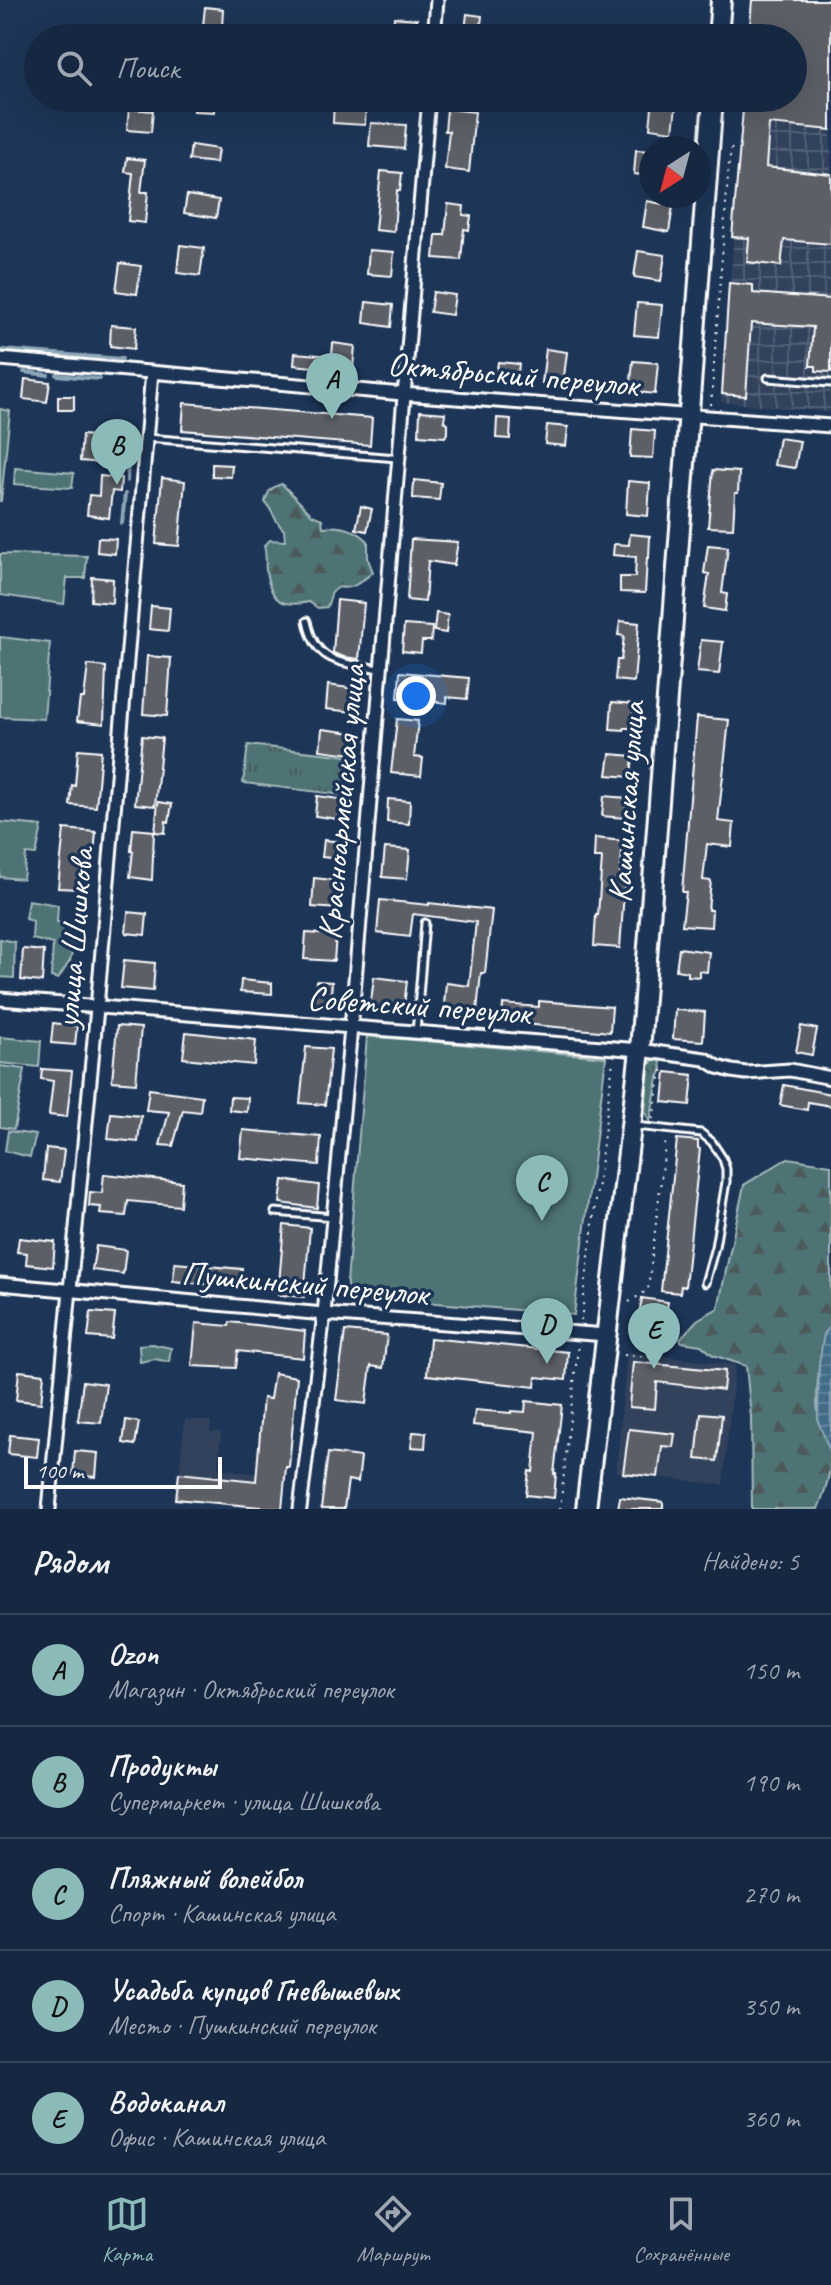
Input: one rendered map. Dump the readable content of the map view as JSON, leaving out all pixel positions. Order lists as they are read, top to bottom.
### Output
{
  "streets": {
    "main road": ["Кашинская улица"],
    "street": [
      "Октябрьский переулок",
      "Красноармейская улица",
      "улица Шишкова",
      "Советский переулок",
      "Пушкинский переулок"
    ]
  },
  "crossings": [
    ["Октябрьский переулок", "Красноармейская улица"],
    ["Октябрьский переулок", "Кашинская улица"],
    ["Октябрьский переулок", "улица Шишкова"],
    ["Красноармейская улица", "Советский переулок"],
    ["Красноармейская улица", "Пушкинский переулок"],
    ["Кашинская улица", "Советский переулок"],
    ["Кашинская улица", "Пушкинский переулок"],
    ["улица Шишкова", "Советский переулок"],
    ["улица Шишкова", "Пушкинский переулок"]
  ],
  "scale_bar": "100 m",
  "north": "bottom left",
  "page": {
    "search": "Поиск",
    "pins": [
      "A",
      "B",
      "C",
      "D",
      "E"
    ],
    "scale": "100 m",
    "heading": ["Рядом", "Найдено: 5"],
    "list": [
      {
        "mark": "A",
        "name": "Ozon",
        "note": "Магазин · Октябрьский переулок",
        "value": "150 m"
      },
      {
        "mark": "B",
        "name": "Продукты",
        "note": "Супермаркет · улица Шишкова",
        "value": "190 m"
      },
      {
        "mark": "C",
        "name": "Пляжный волейбол",
        "note": "Спорт · Кашинская улица",
        "value": "270 m"
      },
      {
        "mark": "D",
        "name": "Усадьба купцов Гневышевых",
        "note": "Место · Пушкинский переулок",
        "value": "350 m"
      },
      {
        "mark": "E",
        "name": "Водоканал",
        "note": "Офис · Кашинская улица",
        "value": "360 m"
      }
    ],
    "nav": ["Карта", "Маршрут", "Сохранённые"]
  }
}
